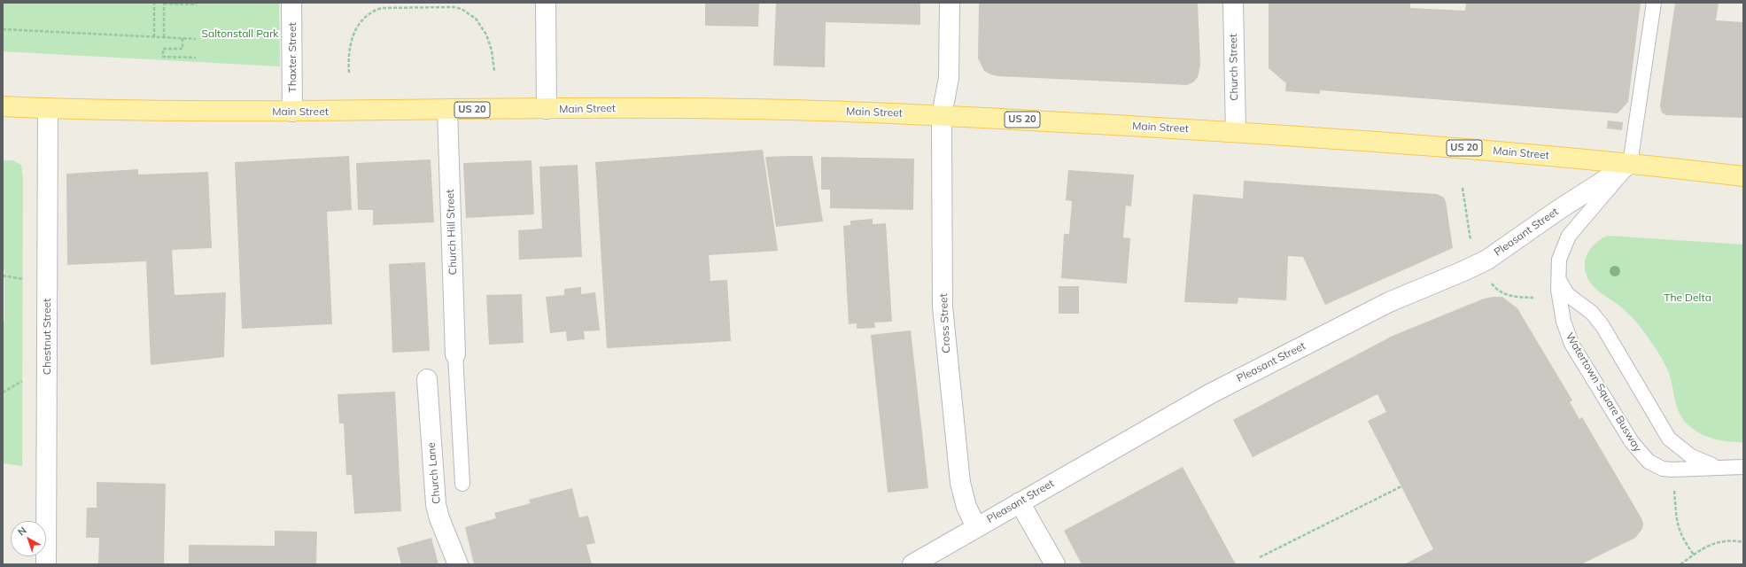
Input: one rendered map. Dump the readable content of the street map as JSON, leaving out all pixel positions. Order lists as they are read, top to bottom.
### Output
{
  "streets": {
    "main road": ["Main Street", "US 20"],
    "street": [
      "Thaxter Street",
      "Church Street",
      "Church Hill Street",
      "Pleasant Street",
      "Cross Street",
      "Chestnut Street",
      "Church Lane"
    ],
    "lane": ["Watertown Square Busway"]
  },
  "crossings": [
    ["Thaxter Street", "Main Street"],
    ["Church Street", "Main Street"],
    ["Main Street", "Church Hill Street"],
    ["Main Street", "Pleasant Street"],
    ["Main Street", "Cross Street"],
    ["Main Street", "Chestnut Street"],
    ["Pleasant Street", "Cross Street"]
  ],
  "parks": ["Saltonstall Park", "The Delta"],
  "north": "top left"
}
